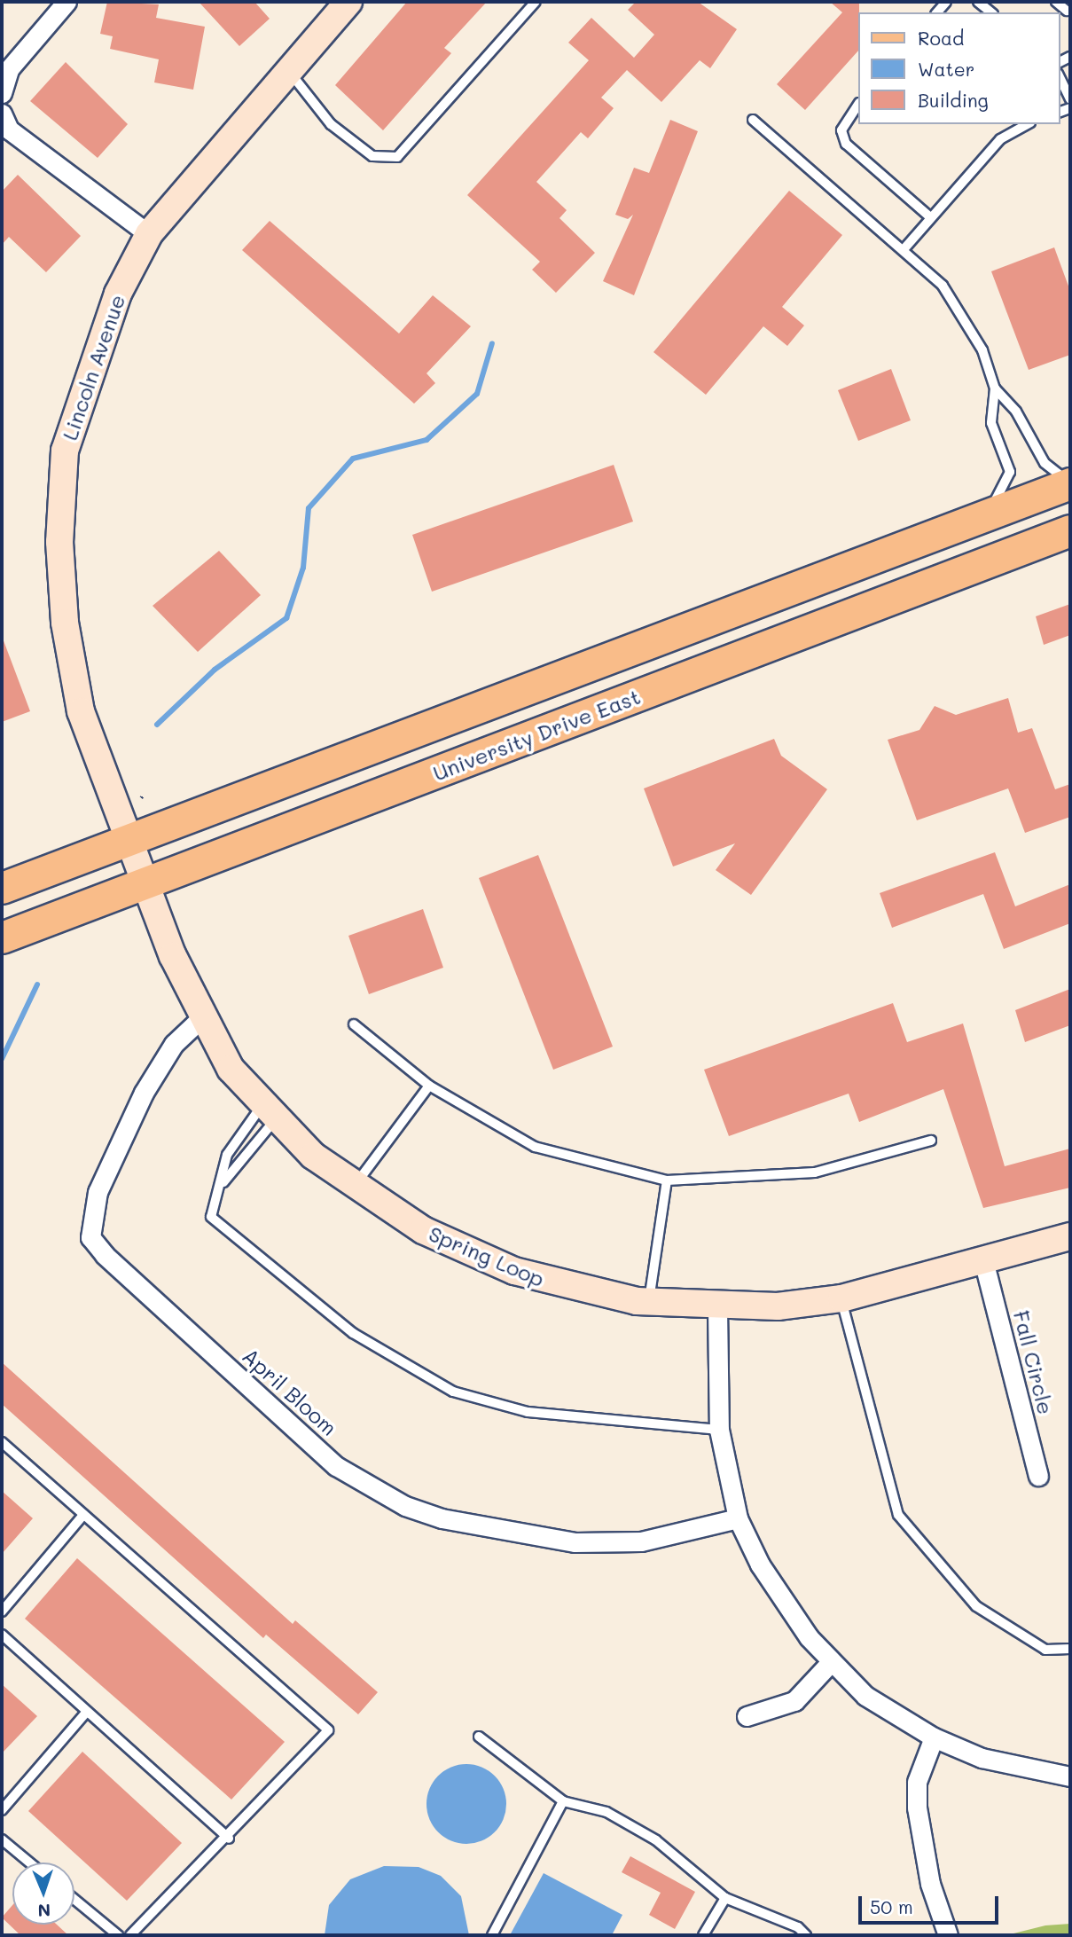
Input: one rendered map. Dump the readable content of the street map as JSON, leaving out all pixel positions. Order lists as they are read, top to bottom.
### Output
{
  "streets": {
    "main road": ["University Drive East"],
    "street": [
      "Lincoln Avenue",
      "Spring Loop",
      "Fall Circle",
      "April Bloom"
    ]
  },
  "crossings": [
    ["Lincoln Avenue", "University Drive East"],
    ["Lincoln Avenue", "Spring Loop"],
    ["University Drive East", "Spring Loop"],
    ["Spring Loop", "Fall Circle"],
    ["Spring Loop", "April Bloom"]
  ],
  "legend": ["Road", "Water", "Building"],
  "scale_bar": "50 m",
  "north": "bottom"
}
